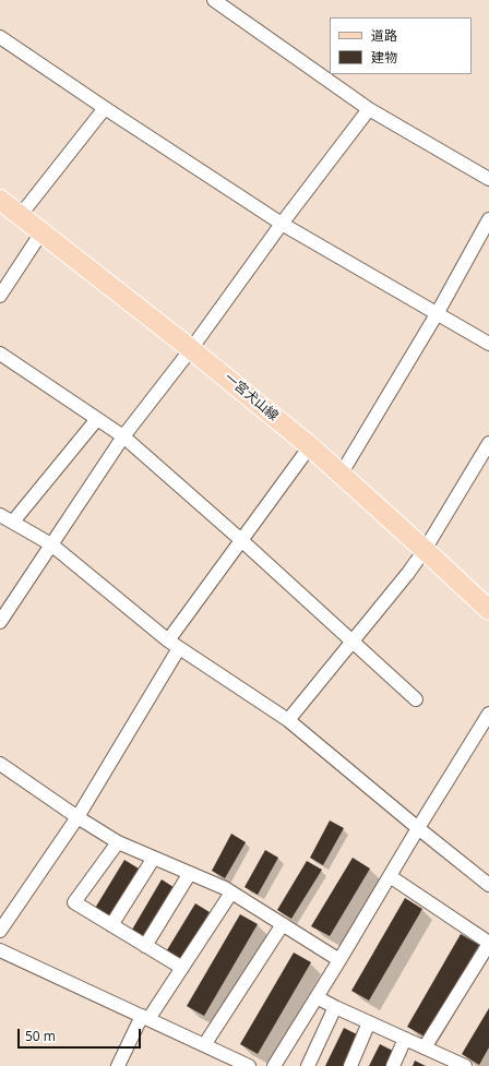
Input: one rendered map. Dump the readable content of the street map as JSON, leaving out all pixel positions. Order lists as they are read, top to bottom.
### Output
{
  "streets": {
    "main road": ["一宮犬山線"]
  },
  "legend": ["道路", "建物"],
  "scale_bar": "50 m"
}
